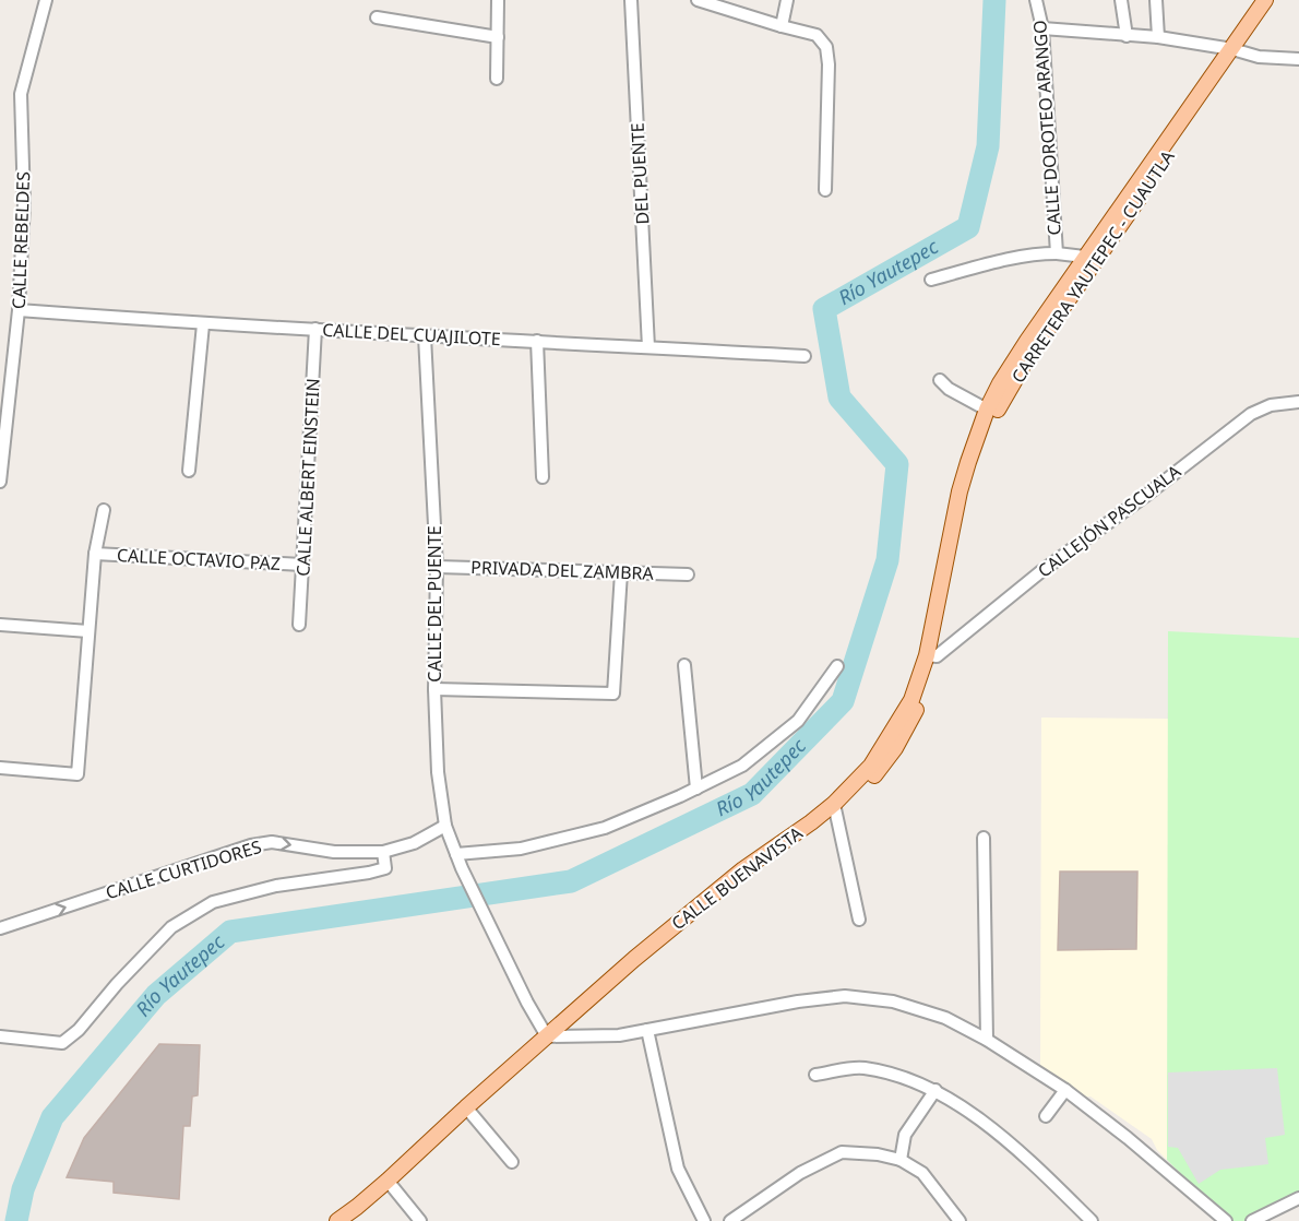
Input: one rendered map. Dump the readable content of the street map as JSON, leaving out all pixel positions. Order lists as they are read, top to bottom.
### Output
{
  "streets": {
    "main road": ["CARRETERA YAUTEPEC - CUAUTLA", "CALLE BUENAVISTA"],
    "street": [
      "CALLE DOROTEO ARANGO",
      "DEL PUENTE",
      "CALLE REBELDES",
      "CALLE DEL CUAJILOTE",
      "CALLE ALBERT EINSTEIN",
      "CALLEJÓN PASCUALA",
      "CALLE OCTAVIO PAZ",
      "PRIVADA DEL ZAMBRA",
      "CALLE DEL PUENTE",
      "CALLE CURTIDORES"
    ]
  },
  "crossings": [
    ["CALLE DOROTEO ARANGO", "CARRETERA YAUTEPEC - CUAUTLA"],
    ["DEL PUENTE", "CALLE DEL CUAJILOTE"],
    ["CALLE REBELDES", "CALLE DEL CUAJILOTE"],
    ["CARRETERA YAUTEPEC - CUAUTLA", "CALLEJÓN PASCUALA"],
    ["CARRETERA YAUTEPEC - CUAUTLA", "CALLE BUENAVISTA"],
    ["CALLE DEL CUAJILOTE", "CALLE ALBERT EINSTEIN"],
    ["CALLE DEL CUAJILOTE", "CALLE DEL PUENTE"],
    ["CALLE ALBERT EINSTEIN", "CALLE OCTAVIO PAZ"],
    ["PRIVADA DEL ZAMBRA", "CALLE DEL PUENTE"],
    ["CALLE DEL PUENTE", "CALLE CURTIDORES"],
    ["CALLE DEL PUENTE", "CALLE BUENAVISTA"]
  ],
  "one_way": ["CALLE CURTIDORES"],
  "water": ["Río Yautepec"]
}
